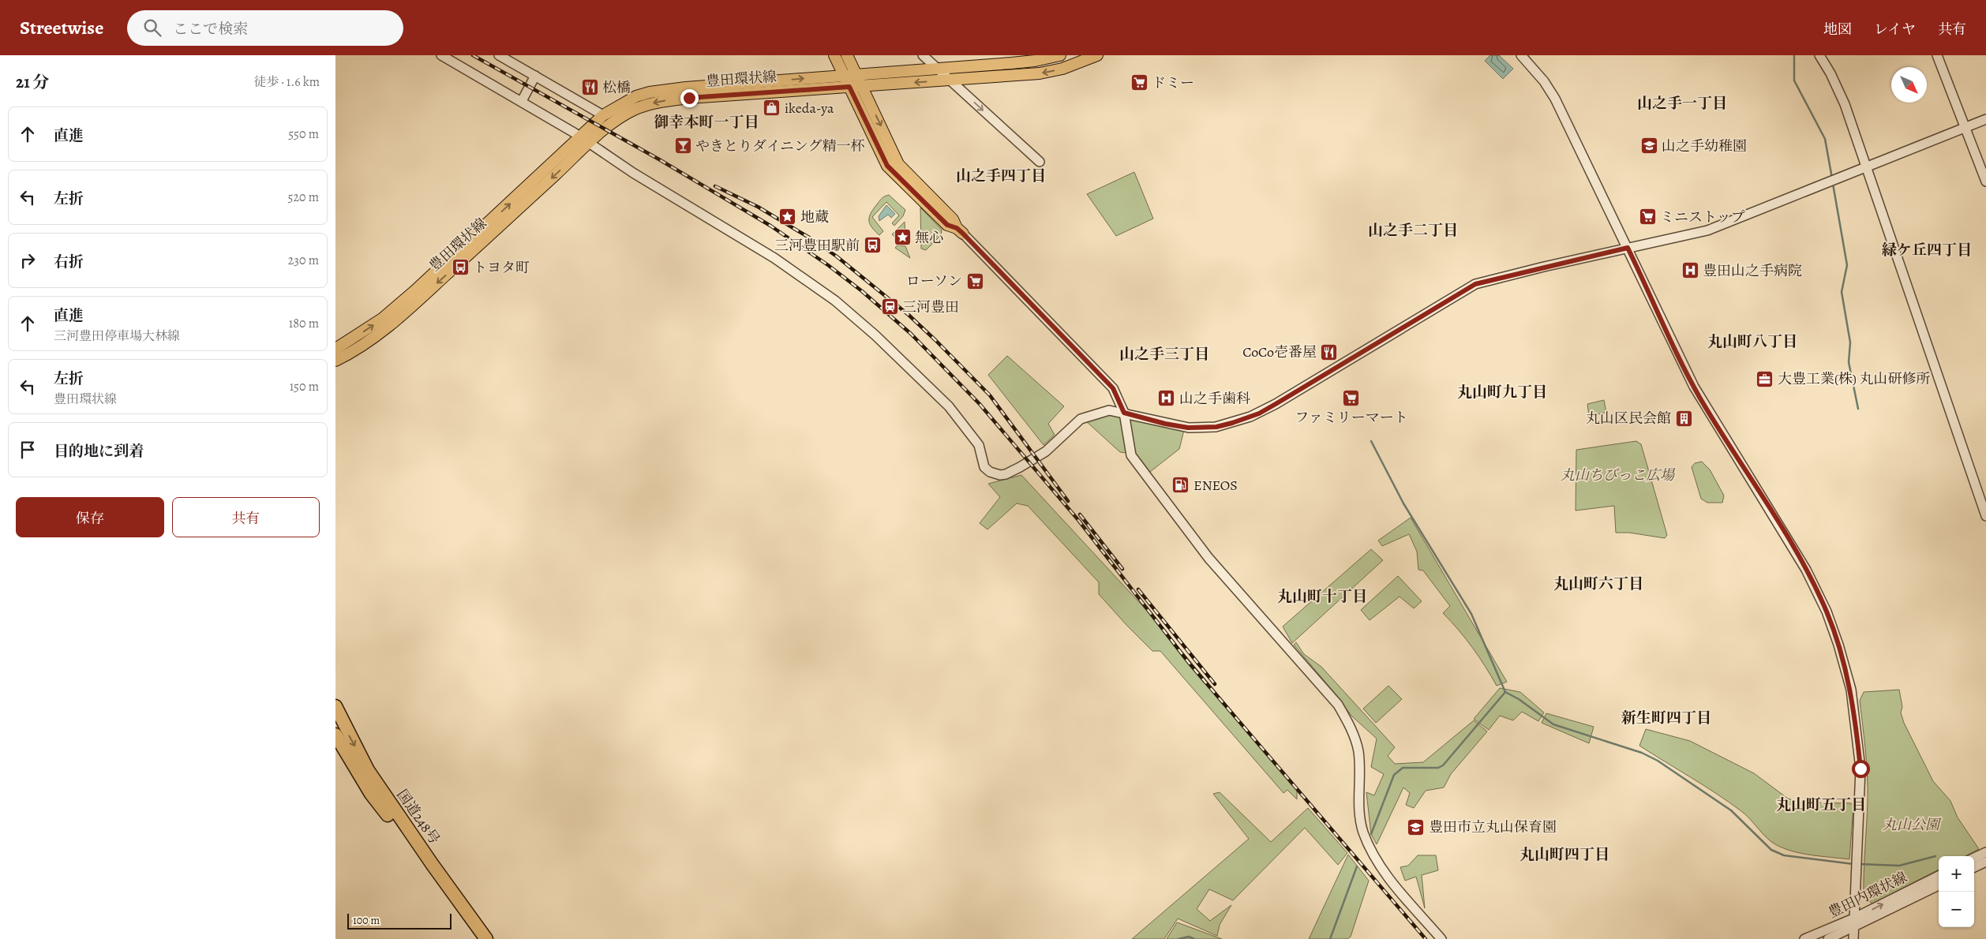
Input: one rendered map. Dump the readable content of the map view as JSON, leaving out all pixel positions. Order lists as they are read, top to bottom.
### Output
{
  "streets": {
    "highway": ["国道248号"],
    "main road": ["豊田環状線"],
    "street": ["豊田内環状線"]
  },
  "districts": [
    "山之手一丁目",
    "御幸本町一丁目",
    "山之手四丁目",
    "山之手二丁目",
    "緑ケ丘四丁目",
    "丸山町八丁目",
    "山之手三丁目",
    "丸山町九丁目",
    "丸山町六丁目",
    "丸山町十丁目",
    "新生町四丁目",
    "丸山町五丁目",
    "丸山町四丁目"
  ],
  "parks": ["丸山ちびっこ広場", "丸山公園"],
  "places": {
    "supermarket": [
      "ドミー",
      "ミニストップ",
      "ローソン",
      "ファミリーマート"
    ],
    "restaurant": ["松橋", "CoCo壱番屋"],
    "shop": ["ikeda-ya"],
    "bar": ["やきとりダイニング精一杯"],
    "school or university": ["山之手幼稚園", "豊田市立丸山保育園"],
    "place": ["地蔵", "無心"],
    "bus stop": ["三河豊田駅前", "トヨタ町"],
    "hospital": ["豊田山之手病院", "山之手歯科"],
    "station": ["三河豊田"],
    "office": ["大豊工業(株) 丸山研修所"],
    "building": ["丸山区民会館"],
    "fuel station": ["ENEOS"]
  },
  "scale_bar": "100 m",
  "north": "bottom right",
  "page": {
    "header": "Streetwise",
    "search": "ここで検索",
    "nav": ["地図", "レイヤ", "共有"],
    "heading": ["21 分", "徒歩 · 1.6 km"],
    "list": [
      ["直進", "550 m"],
      ["左折", "520 m"],
      ["右折", "230 m"],
      ["直進", "三河豊田停車場大林線", "180 m"],
      ["左折", "豊田環状線", "150 m"],
      "目的地に到着"
    ],
    "buttons": ["保存", "共有"],
    "map_buttons": ["+", "−"],
    "scale": "100 m"
  }
}
